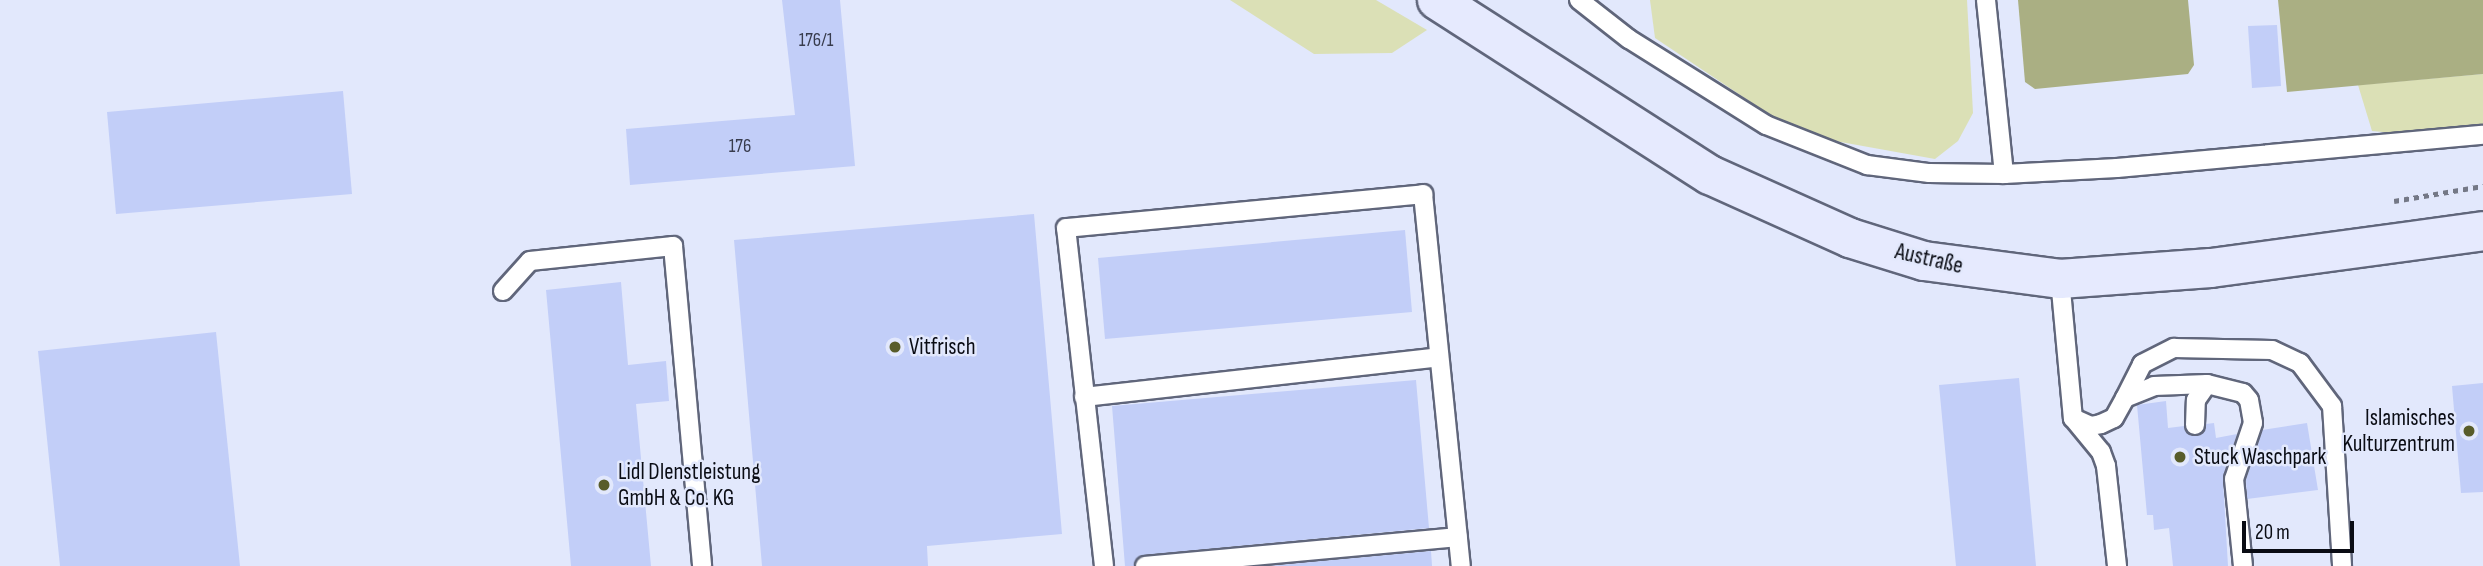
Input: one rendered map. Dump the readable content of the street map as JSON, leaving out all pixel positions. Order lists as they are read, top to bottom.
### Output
{
  "streets": {
    "main road": ["Austraße"]
  },
  "places": [
    "Vitfrisch",
    "Islamisches Kulturzentrum",
    "Stuck Waschpark",
    "Lidl DIenstleistung GmbH & Co. KG"
  ],
  "house_numbers": ["176/1", "176"],
  "scale_bar": "20 m"
}
